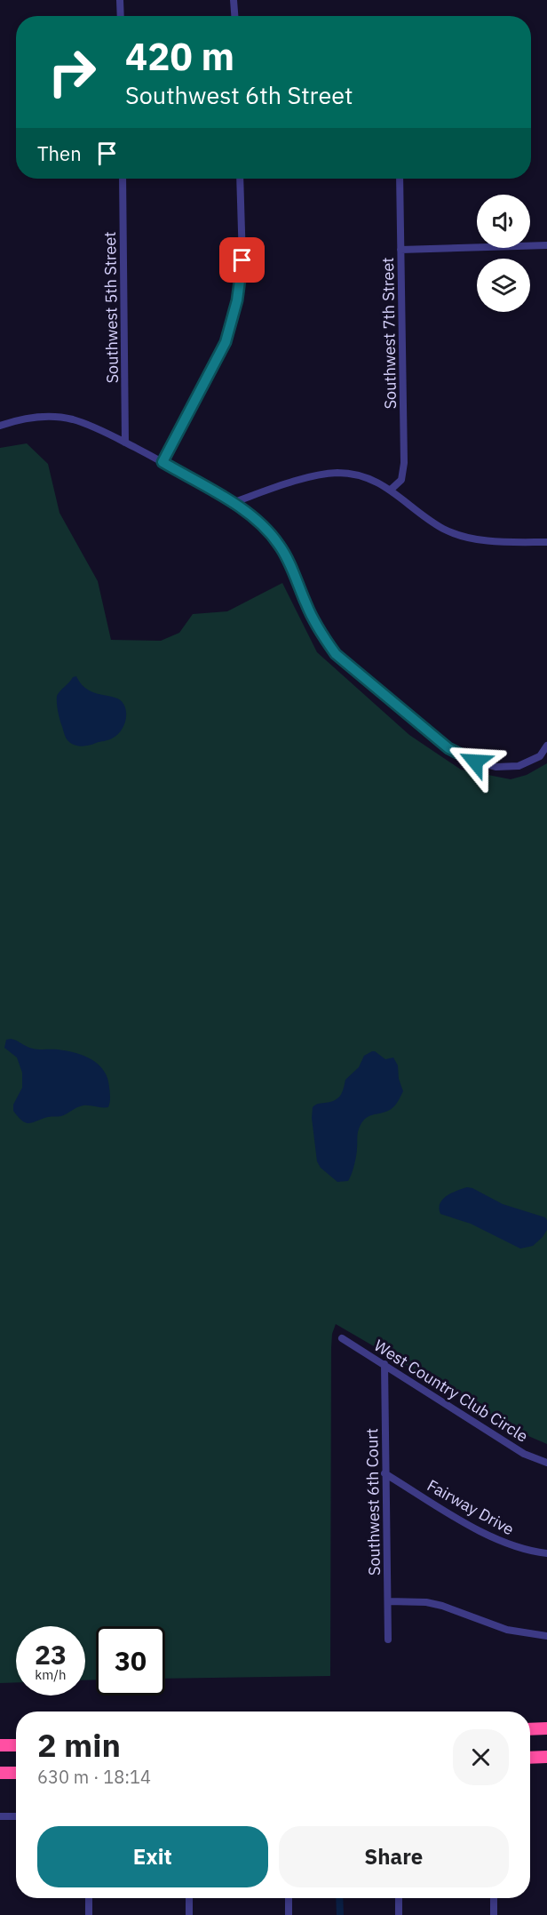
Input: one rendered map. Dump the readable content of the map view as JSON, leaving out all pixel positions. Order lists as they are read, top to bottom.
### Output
{
  "streets": {
    "street": [
      "Southwest 5th Street",
      "Southwest 7th Street",
      "West Country Club Circle",
      "Southwest 6th Court",
      "Fairway Drive"
    ]
  },
  "crossings": [
    ["West Country Club Circle", "Southwest 6th Court"],
    ["Southwest 6th Court", "Fairway Drive"]
  ],
  "page": {
    "turn": ["420 m", "Southwest 6th Street"],
    "then": "Then",
    "speed": "23 km/h",
    "limit": "30",
    "heading": ["2 min", "630 m · 18:14"],
    "buttons": ["Exit", "Share"]
  }
}
